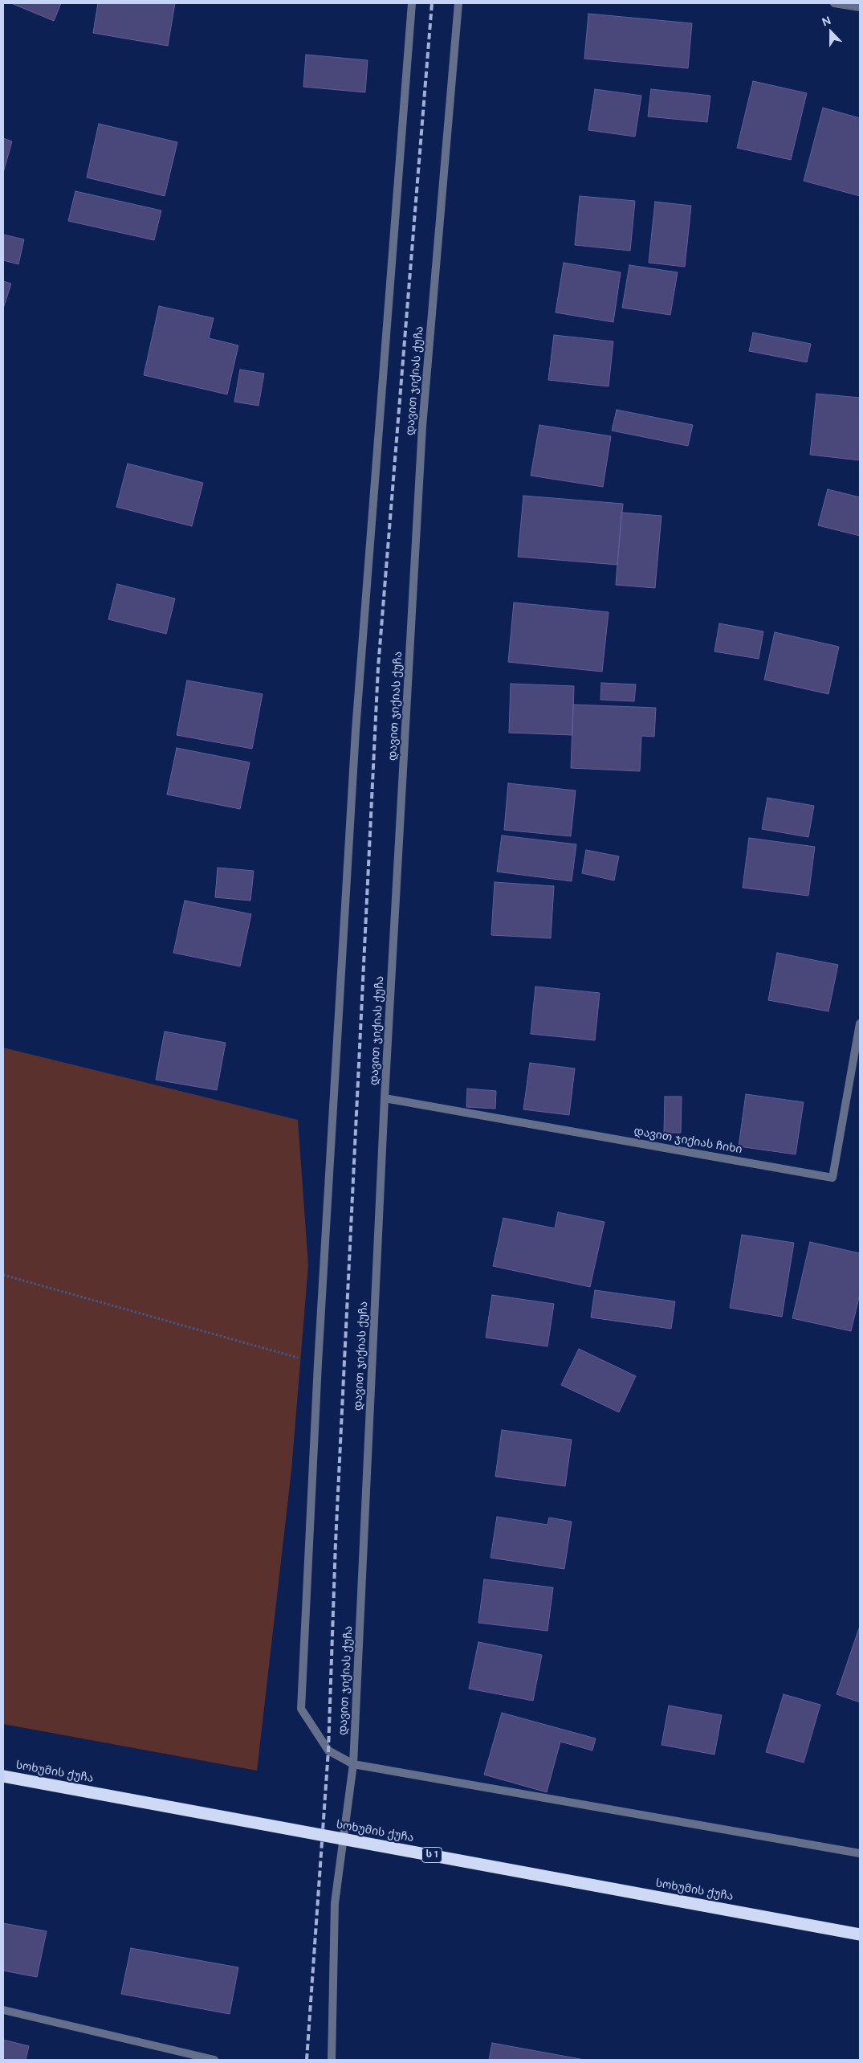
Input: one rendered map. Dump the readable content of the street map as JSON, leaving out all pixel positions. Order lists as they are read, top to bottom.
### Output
{
  "streets": {
    "highway": ["სოხუმის ქუჩა", "ს 1"],
    "street": ["დავით ჯიქიას ქუჩა", "დავით ჯიქიას ჩიხი"]
  },
  "crossings": [
    ["დავით ჯიქიას ქუჩა", "დავით ჯიქიას ჩიხი"]
  ],
  "north": "top"
}
